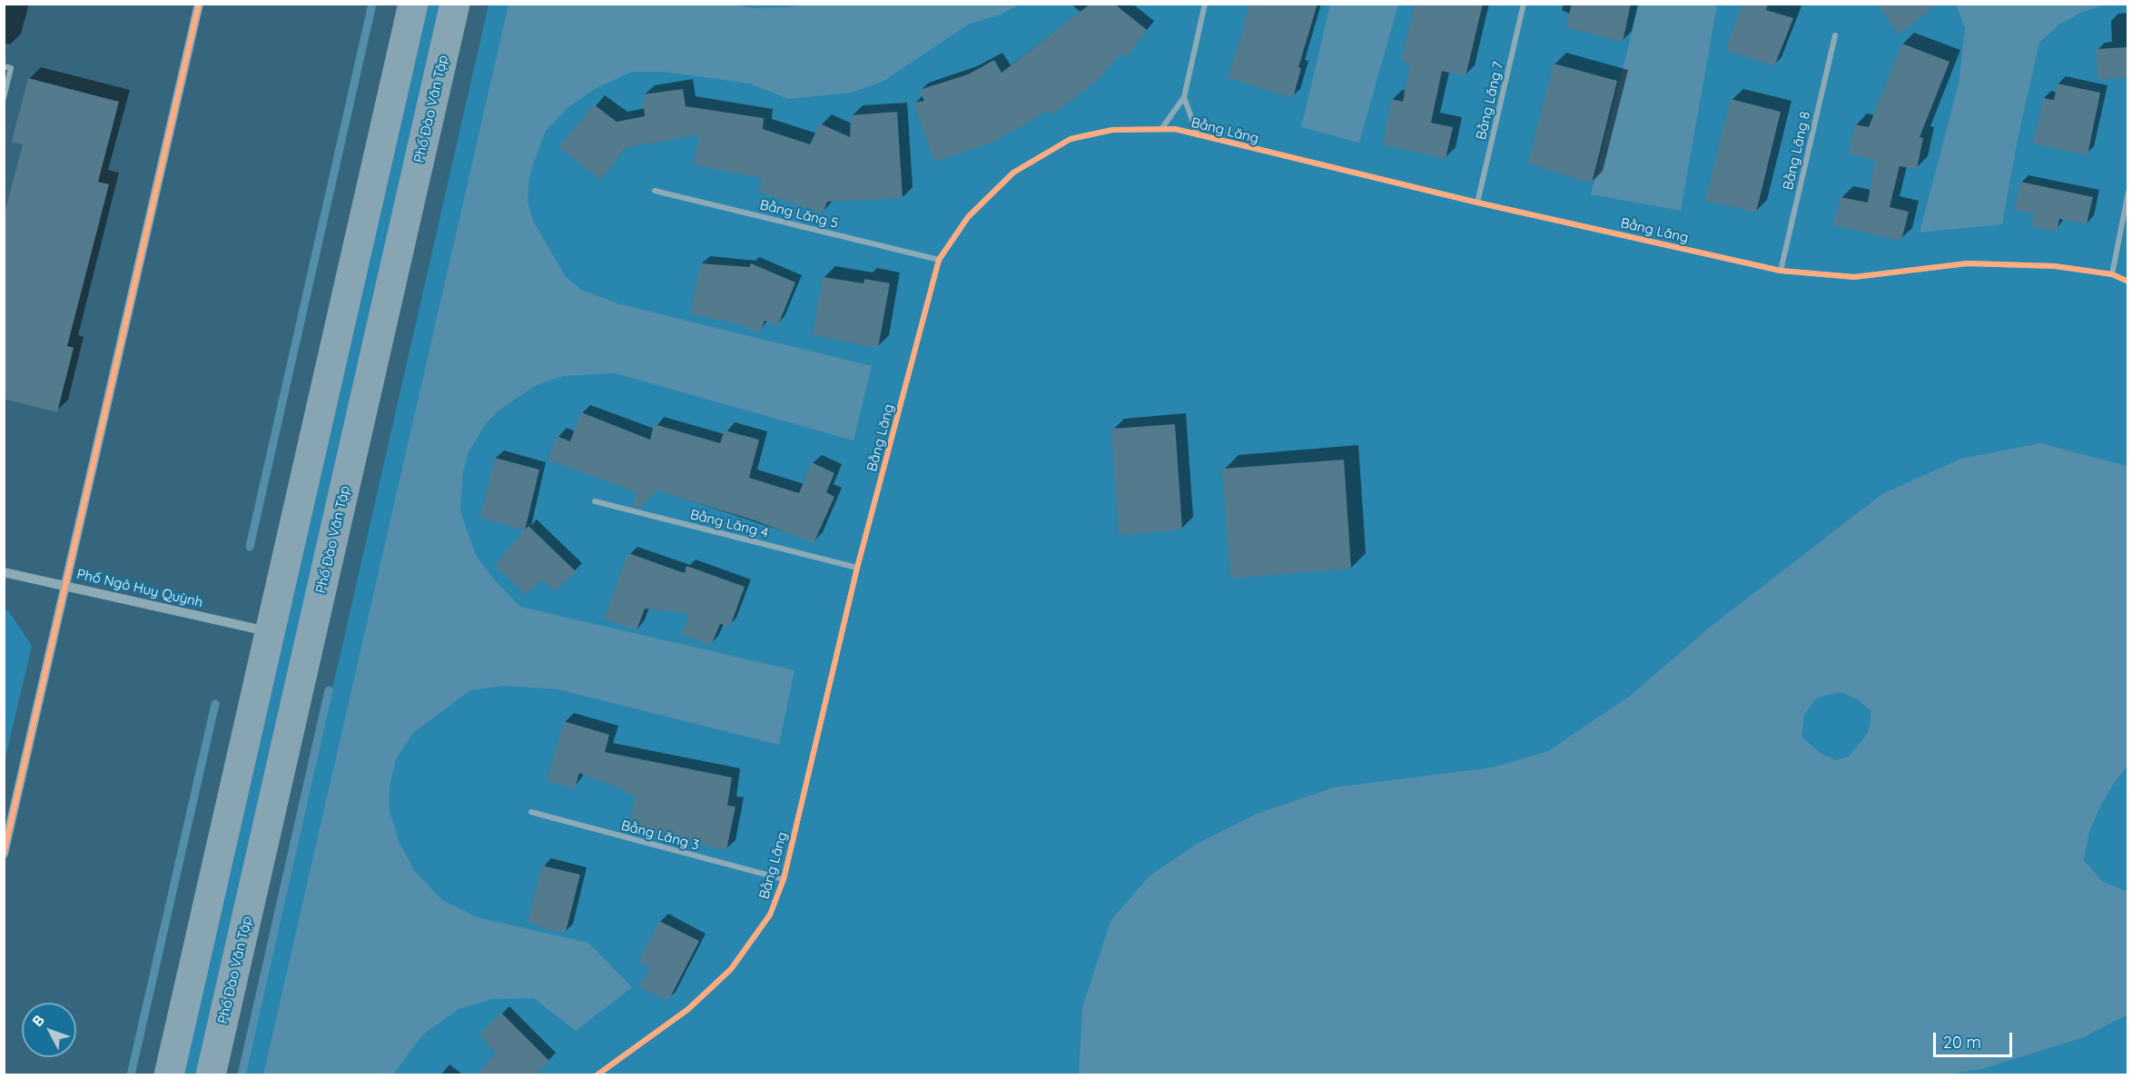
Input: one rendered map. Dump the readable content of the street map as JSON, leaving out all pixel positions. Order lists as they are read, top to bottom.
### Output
{
  "streets": {
    "main road": ["Phố Đào Văn Tập"],
    "street": [
      "Bằng Lăng 7",
      "Bằng Lăng",
      "Bằng Lăng 8",
      "Bằng Lăng 5",
      "Bằng Lăng 4",
      "Phố Ngô Huy Quỳnh",
      "Bằng Lăng 3"
    ]
  },
  "crossings": [
    ["Bằng Lăng 7", "Bằng Lăng"],
    ["Bằng Lăng", "Bằng Lăng 8"],
    ["Bằng Lăng", "Bằng Lăng 5"],
    ["Bằng Lăng", "Bằng Lăng 4"],
    ["Bằng Lăng", "Bằng Lăng 3"]
  ],
  "scale_bar": "20 m",
  "north": "top left"
}
